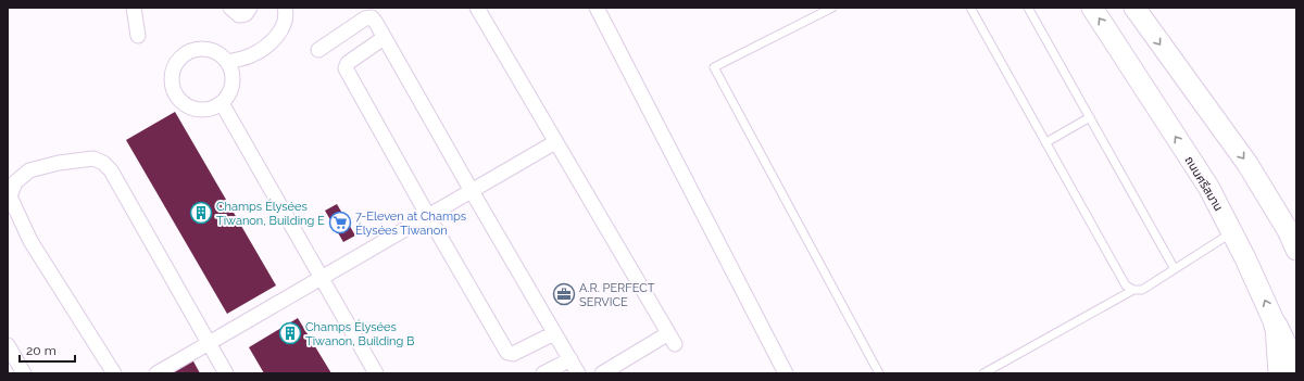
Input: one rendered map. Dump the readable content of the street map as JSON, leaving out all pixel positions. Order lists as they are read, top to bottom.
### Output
{
  "streets": {
    "main road": ["ถนนศรีสมาน"]
  },
  "places": {
    "building": ["Champs Élysées Tiwanon, Building E", "Champs Élysées Tiwanon, Building B"],
    "supermarket": ["7-Eleven at Champs Élysées Tiwanon"],
    "office": ["A.R. PERFECT SERVICE"]
  },
  "scale_bar": "20 m"
}
